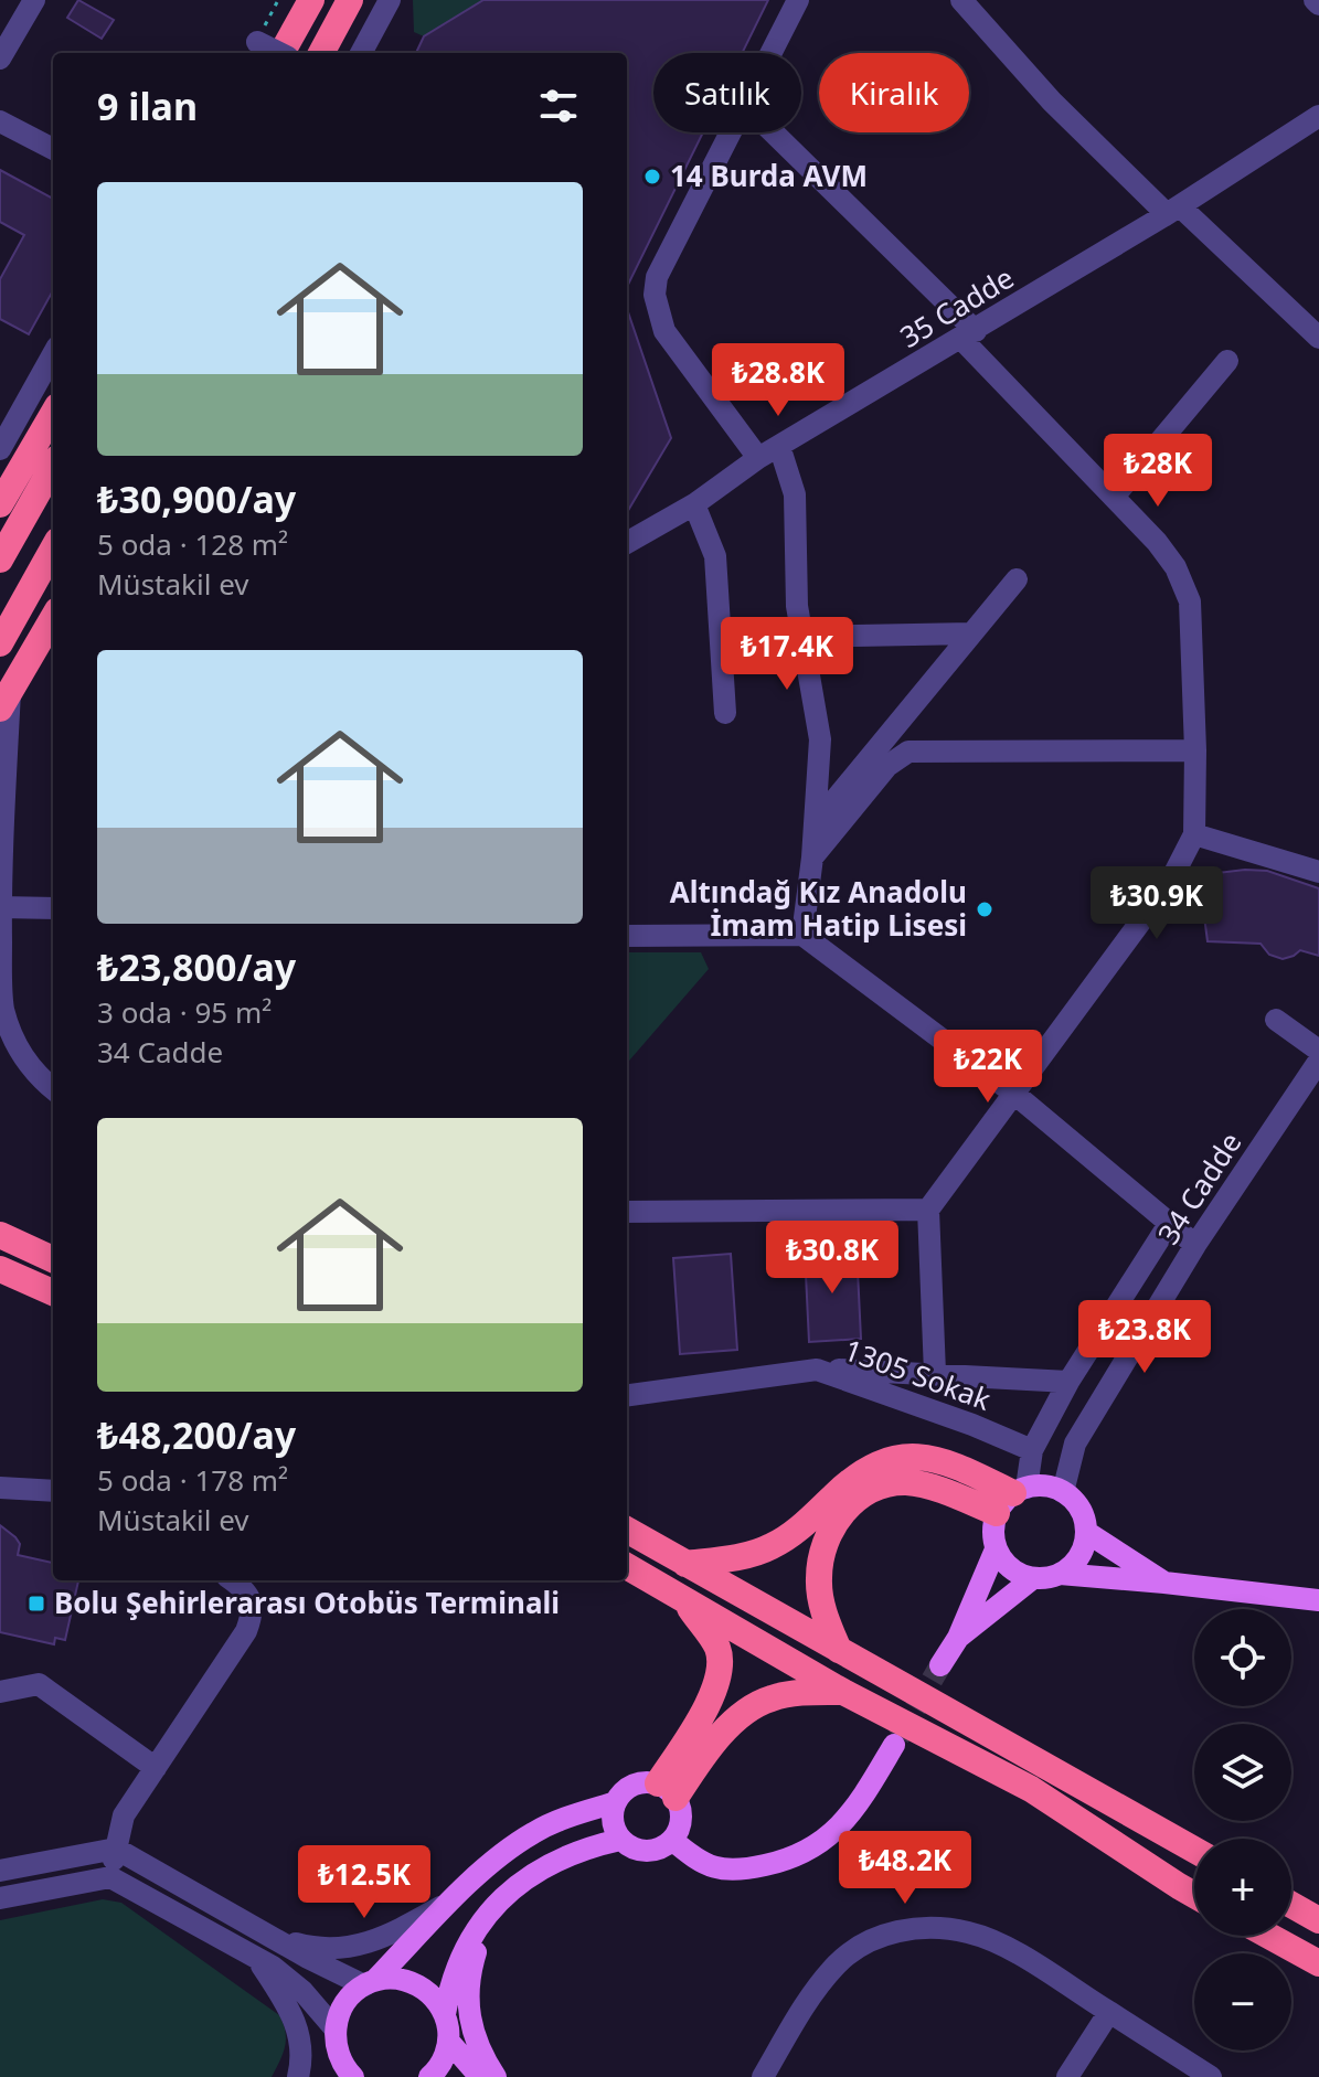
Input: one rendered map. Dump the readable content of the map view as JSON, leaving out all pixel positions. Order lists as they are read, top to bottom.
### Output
{
  "streets": {
    "street": ["35 Cadde", "34 Cadde", "1305 Sokak"]
  },
  "places": {
    "other": ["14 Burda AVM", "Altındağ Kız Anadolu İmam Hatip Lisesi"],
    "transit": ["Bolu Şehirlerarası Otobüs Terminali"]
  },
  "page": {
    "chip": ["Satılık", "Kiralık"],
    "heading": "9 ilan",
    "list": [
      {
        "name": "₺30,900/ay",
        "note": "5 oda · 128 m² · Müstakil ev"
      },
      {
        "name": "₺23,800/ay",
        "note": "3 oda · 95 m² · 34 Cadde"
      },
      {
        "name": "₺48,200/ay",
        "note": "5 oda · 178 m² · Müstakil ev"
      }
    ],
    "price": [
      "₺28.8K",
      "₺28K",
      "₺17.4K",
      "₺30.9K",
      "₺22K",
      "₺30.8K",
      "₺23.8K",
      "₺48.2K",
      "₺12.5K"
    ],
    "map_buttons": ["+", "−"]
  }
}
